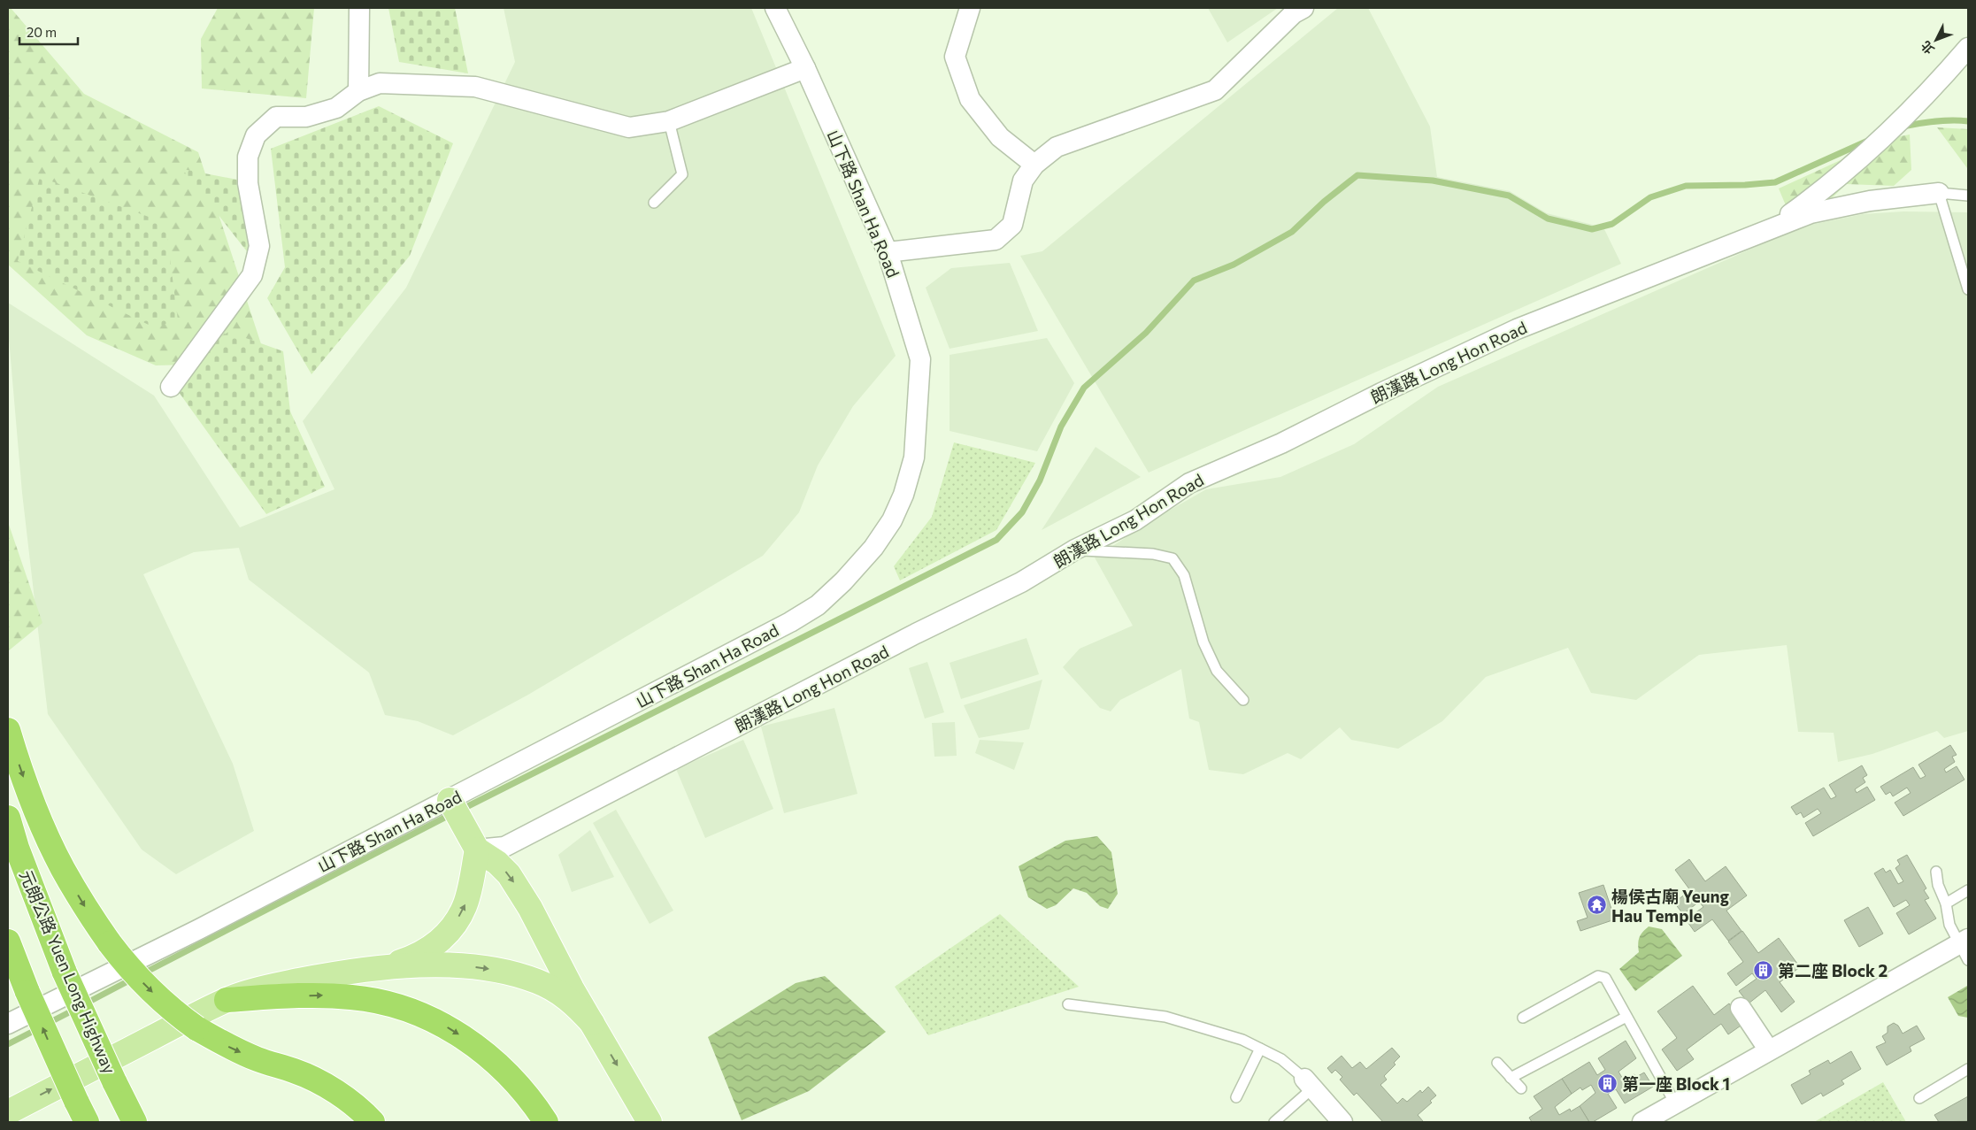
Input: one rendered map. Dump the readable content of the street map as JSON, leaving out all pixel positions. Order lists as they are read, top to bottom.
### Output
{
  "streets": {
    "highway": ["元朗公路 Yuen Long Highway"],
    "street": ["山下路 Shan Ha Road", "朗漢路 Long Hon Road"]
  },
  "places": {
    "temple": ["楊侯古廟 Yeung Hau Temple"],
    "building": ["第二座 Block 2", "第一座 Block 1"]
  },
  "scale_bar": "20 m",
  "north": "bottom left"
}
